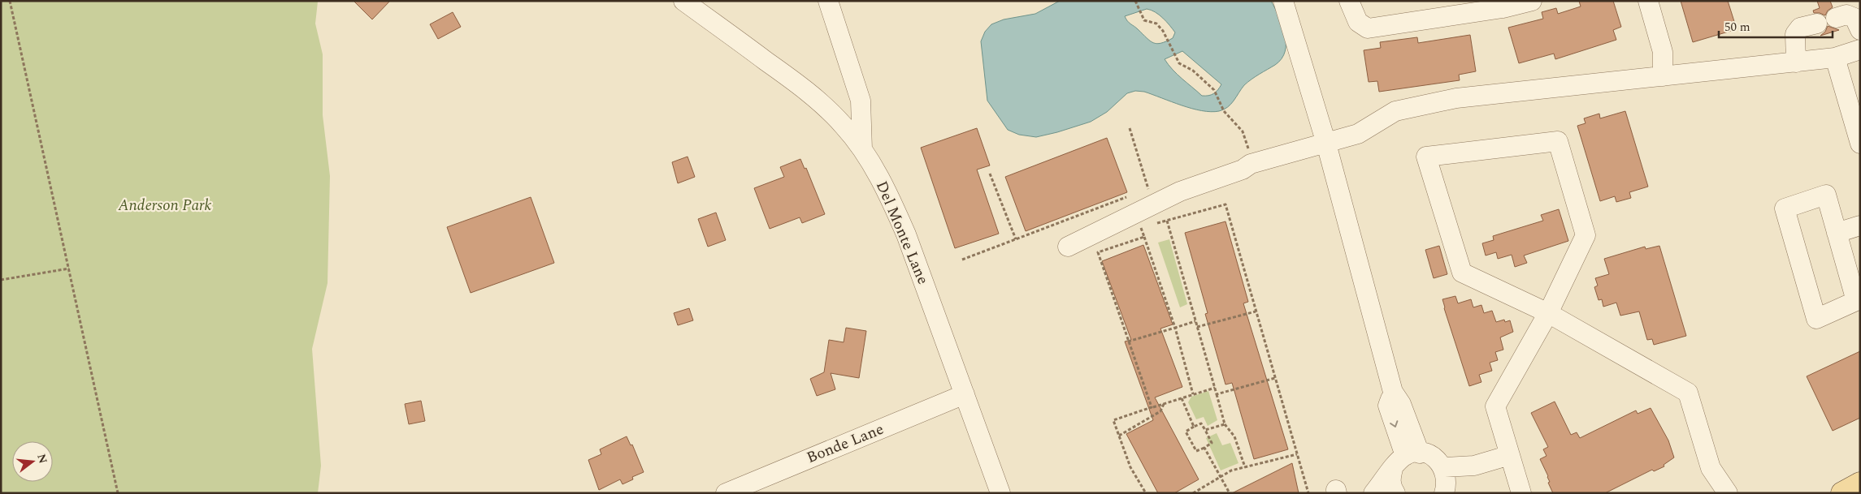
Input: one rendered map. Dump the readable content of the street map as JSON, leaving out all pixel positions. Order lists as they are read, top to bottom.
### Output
{
  "streets": {
    "street": ["Del Monte Lane", "Bonde Lane"]
  },
  "crossings": [
    ["Del Monte Lane", "Bonde Lane"]
  ],
  "parks": ["Anderson Park"],
  "scale_bar": "50 m",
  "north": "right"
}
